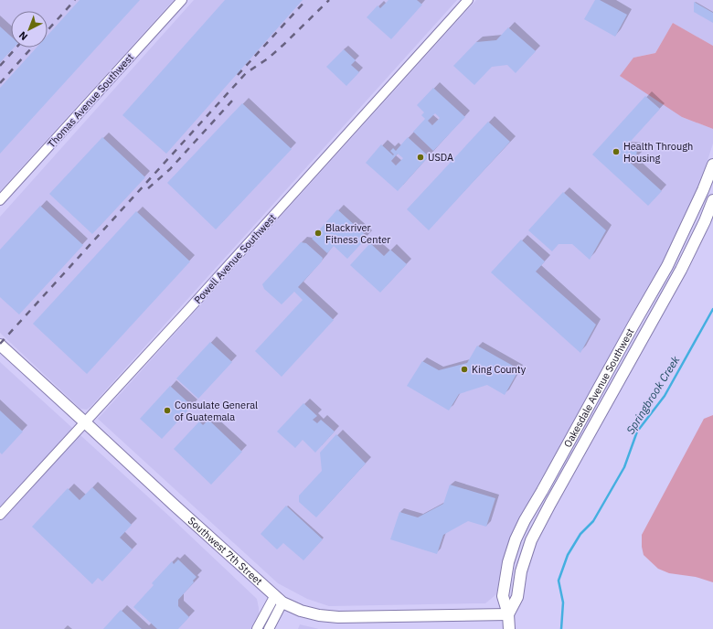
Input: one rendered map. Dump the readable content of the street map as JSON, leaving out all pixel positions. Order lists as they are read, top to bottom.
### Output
{
  "streets": {
    "street": [
      "Thomas Avenue Southwest",
      "Powell Avenue Southwest",
      "Oakesdale Avenue Southwest",
      "Southwest 7th Street"
    ]
  },
  "crossings": [
    ["Powell Avenue Southwest", "Southwest 7th Street"],
    ["Oakesdale Avenue Southwest", "Southwest 7th Street"]
  ],
  "water": ["Springbrook Creek"],
  "places": [
    "Health Through Housing",
    "USDA",
    "Blackriver Fitness Center",
    "King County",
    "Consulate General of Guatemala"
  ],
  "north": "bottom left"
}
